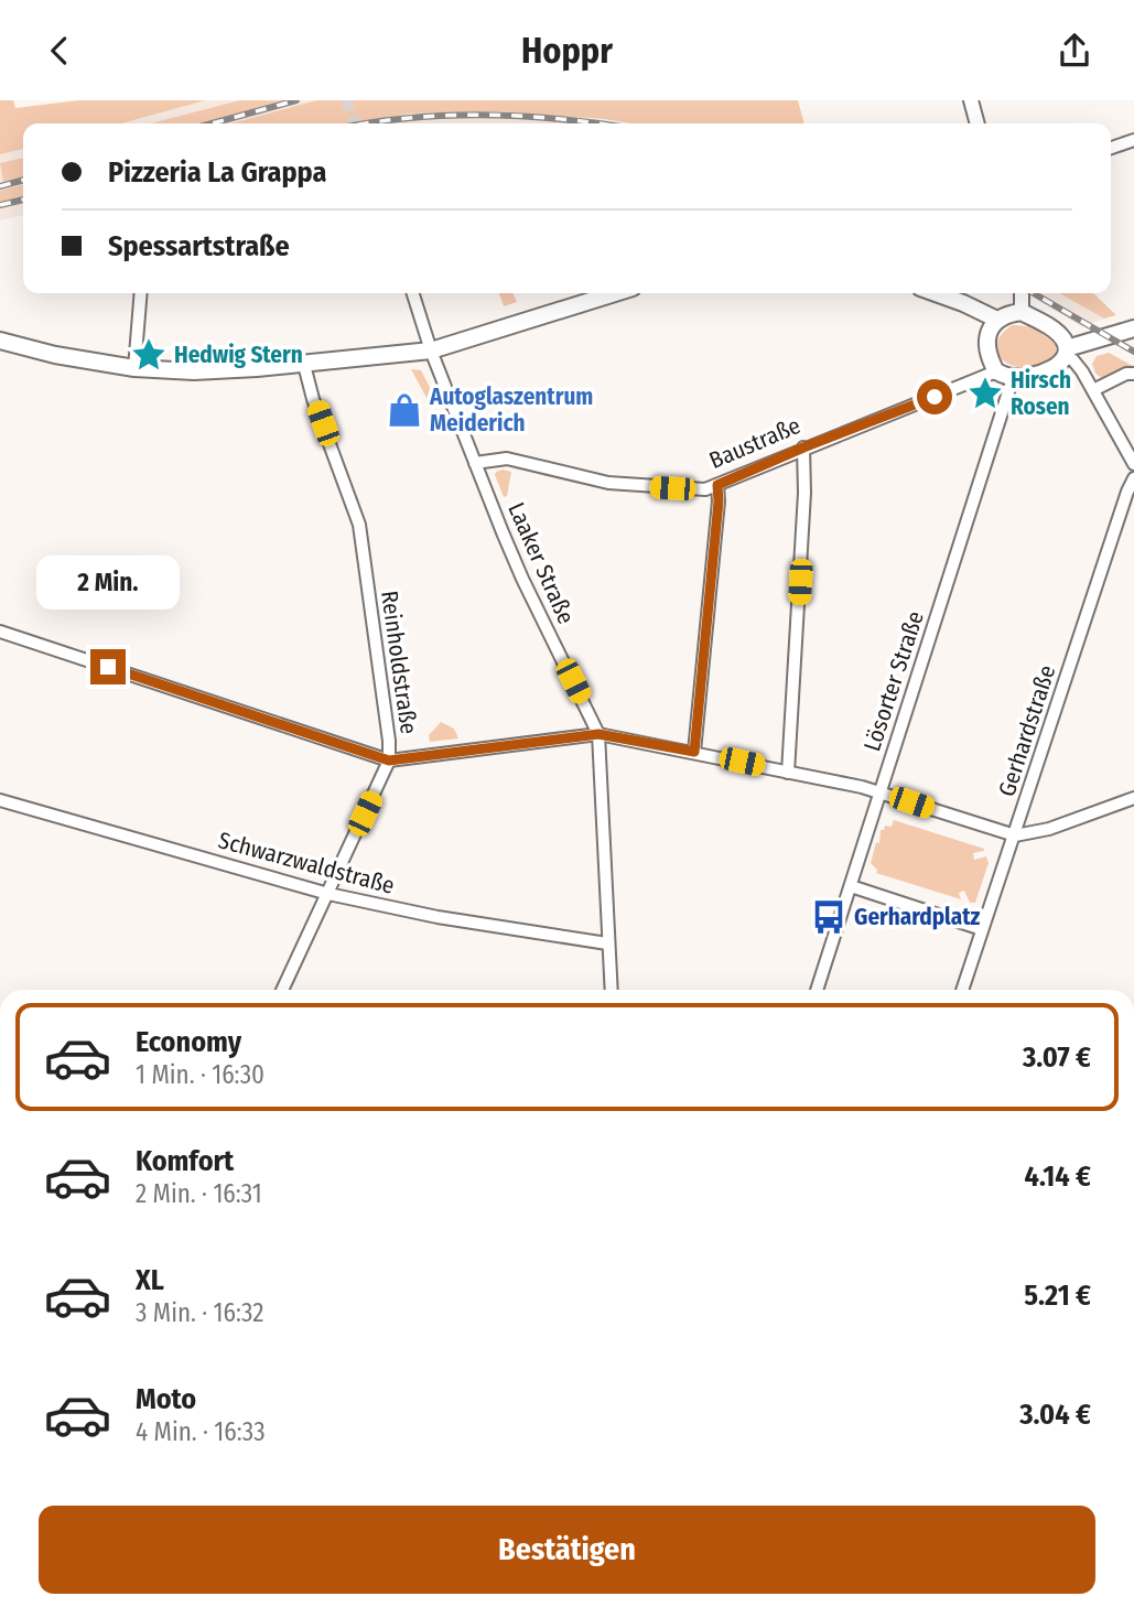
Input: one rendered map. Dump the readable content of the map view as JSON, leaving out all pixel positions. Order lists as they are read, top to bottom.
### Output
{
  "streets": {
    "street": [
      "Baustraße",
      "Laaker Straße",
      "Reinholdstraße",
      "Lösorter Straße",
      "Gerhardstraße",
      "Schwarzwaldstraße"
    ]
  },
  "crossings": [
    ["Baustraße", "Laaker Straße"],
    ["Baustraße", "Lösorter Straße"],
    ["Laaker Straße", "Schwarzwaldstraße"],
    ["Reinholdstraße", "Schwarzwaldstraße"]
  ],
  "places": {
    "place": ["Hedwig Stern", "Hirsch Rosen"],
    "shop": ["Autoglaszentrum Meiderich"],
    "bus stop": ["Gerhardplatz"]
  },
  "page": {
    "header": "Hoppr",
    "banner": ["Pizzeria La Grappa", "Spessartstraße"],
    "bubble": "2 Min.",
    "list": [
      {
        "name": "Economy",
        "note": "1 Min. · 16:30",
        "value": "3.07 €"
      },
      {
        "name": "Komfort",
        "note": "2 Min. · 16:31",
        "value": "4.14 €"
      },
      {
        "name": "XL",
        "note": "3 Min. · 16:32",
        "value": "5.21 €"
      },
      {
        "name": "Moto",
        "note": "4 Min. · 16:33",
        "value": "3.04 €"
      }
    ],
    "buttons": "Bestätigen"
  }
}
